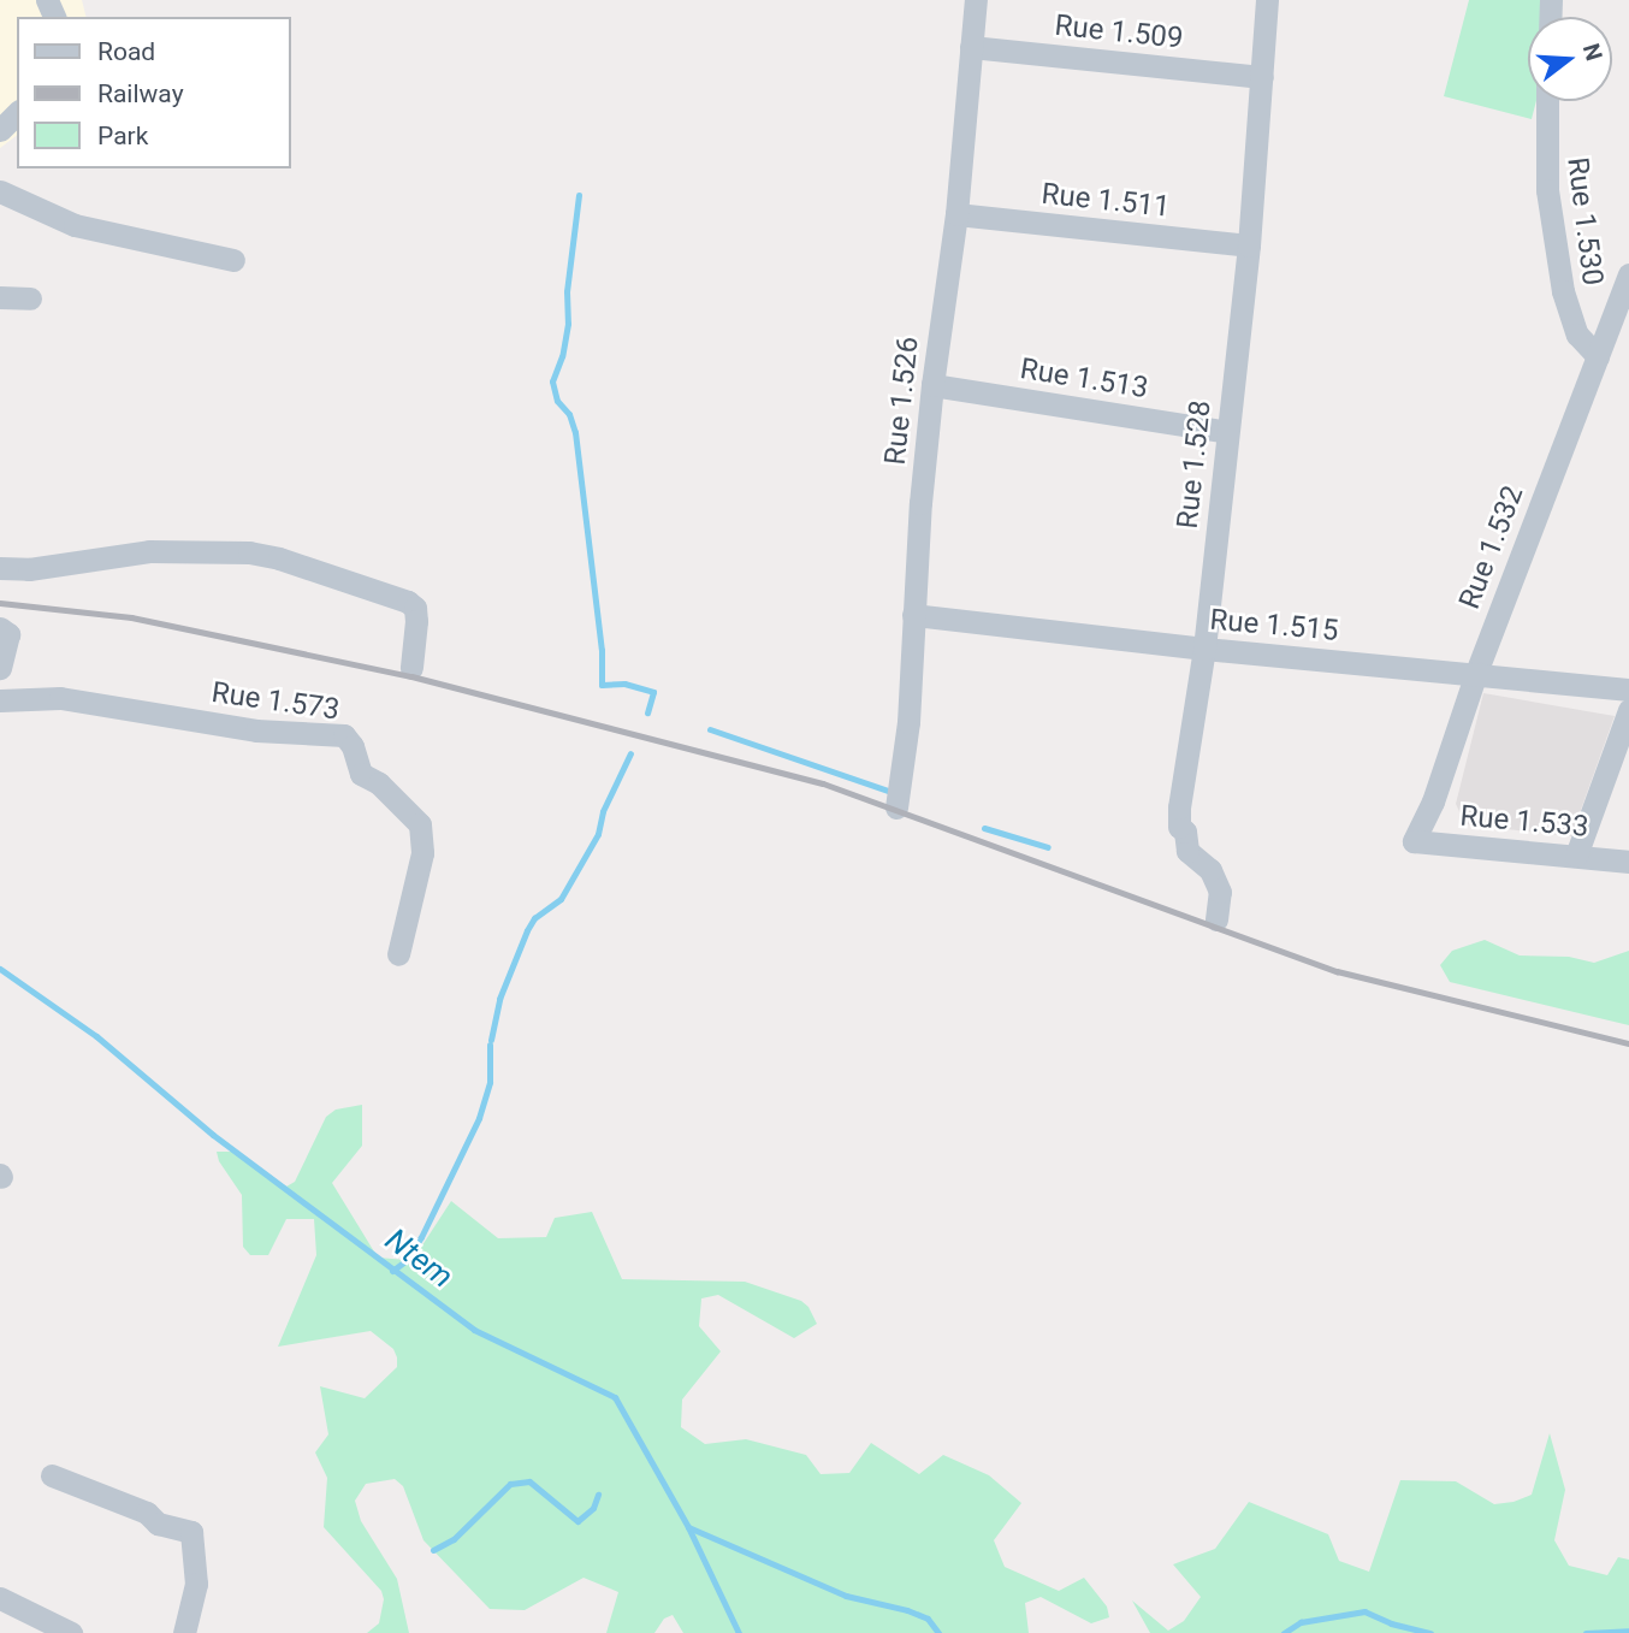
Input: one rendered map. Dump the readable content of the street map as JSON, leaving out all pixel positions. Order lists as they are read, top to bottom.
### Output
{
  "streets": {
    "street": [
      "Rue 1.509",
      "Rue 1.511",
      "Rue 1.530",
      "Rue 1.513",
      "Rue 1.526",
      "Rue 1.528",
      "Rue 1.532",
      "Rue 1.515",
      "Rue 1.573",
      "Rue 1.533"
    ]
  },
  "crossings": [
    ["Rue 1.509", "Rue 1.526"],
    ["Rue 1.509", "Rue 1.528"],
    ["Rue 1.511", "Rue 1.526"],
    ["Rue 1.511", "Rue 1.528"],
    ["Rue 1.530", "Rue 1.532"],
    ["Rue 1.513", "Rue 1.526"],
    ["Rue 1.513", "Rue 1.528"],
    ["Rue 1.526", "Rue 1.515"],
    ["Rue 1.528", "Rue 1.515"],
    ["Rue 1.532", "Rue 1.515"],
    ["Rue 1.532", "Rue 1.533"]
  ],
  "water": ["Ntem"],
  "legend": ["Road", "Railway", "Park"],
  "north": "right"
}
